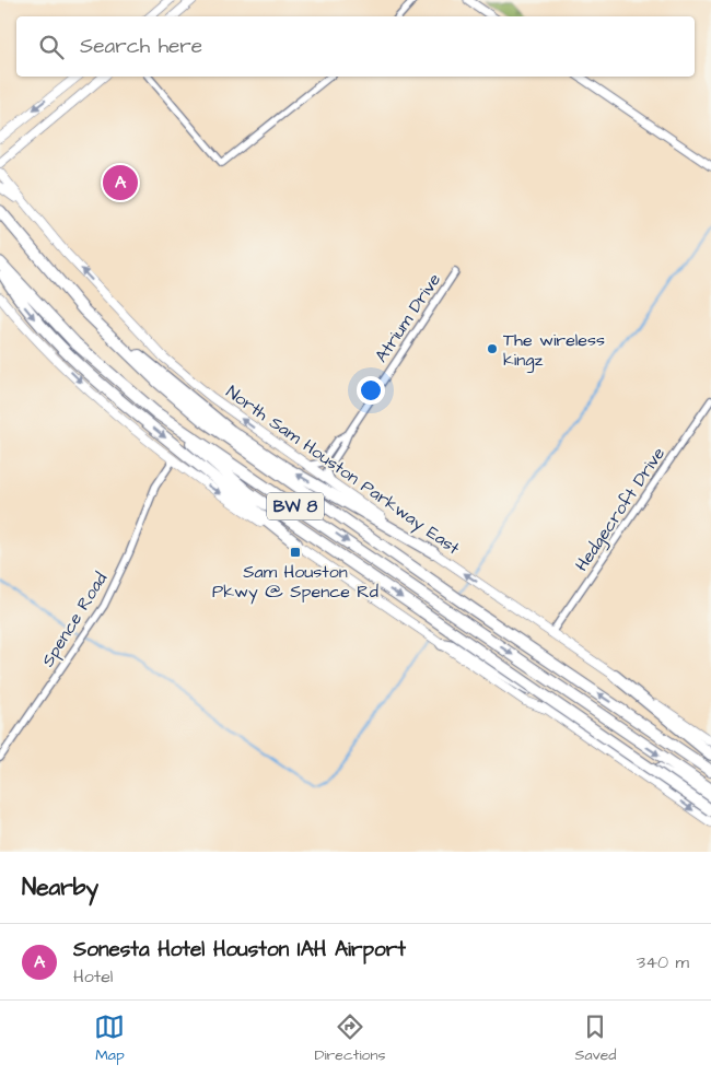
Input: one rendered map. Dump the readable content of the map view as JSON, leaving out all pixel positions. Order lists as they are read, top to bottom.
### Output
{
  "streets": {
    "highway": ["BW 8"],
    "main road": ["North Sam Houston Parkway East"],
    "street": ["Atrium Drive", "Hedgecroft Drive", "Spence Road"]
  },
  "crossings": [
    ["Atrium Drive", "North Sam Houston Parkway East"],
    ["North Sam Houston Parkway East", "Hedgecroft Drive"]
  ],
  "places": {
    "other": ["The wireless kingz"],
    "transit": ["Sam Houston Pkwy @ Spence Rd"]
  },
  "page": {
    "search": "Search here",
    "pins": "A",
    "heading": "Nearby",
    "list": [
      {
        "mark": "A",
        "name": "Sonesta Hotel Houston IAH Airport",
        "note": "Hotel",
        "value": "340 m"
      }
    ],
    "nav": ["Map", "Directions", "Saved"]
  }
}
